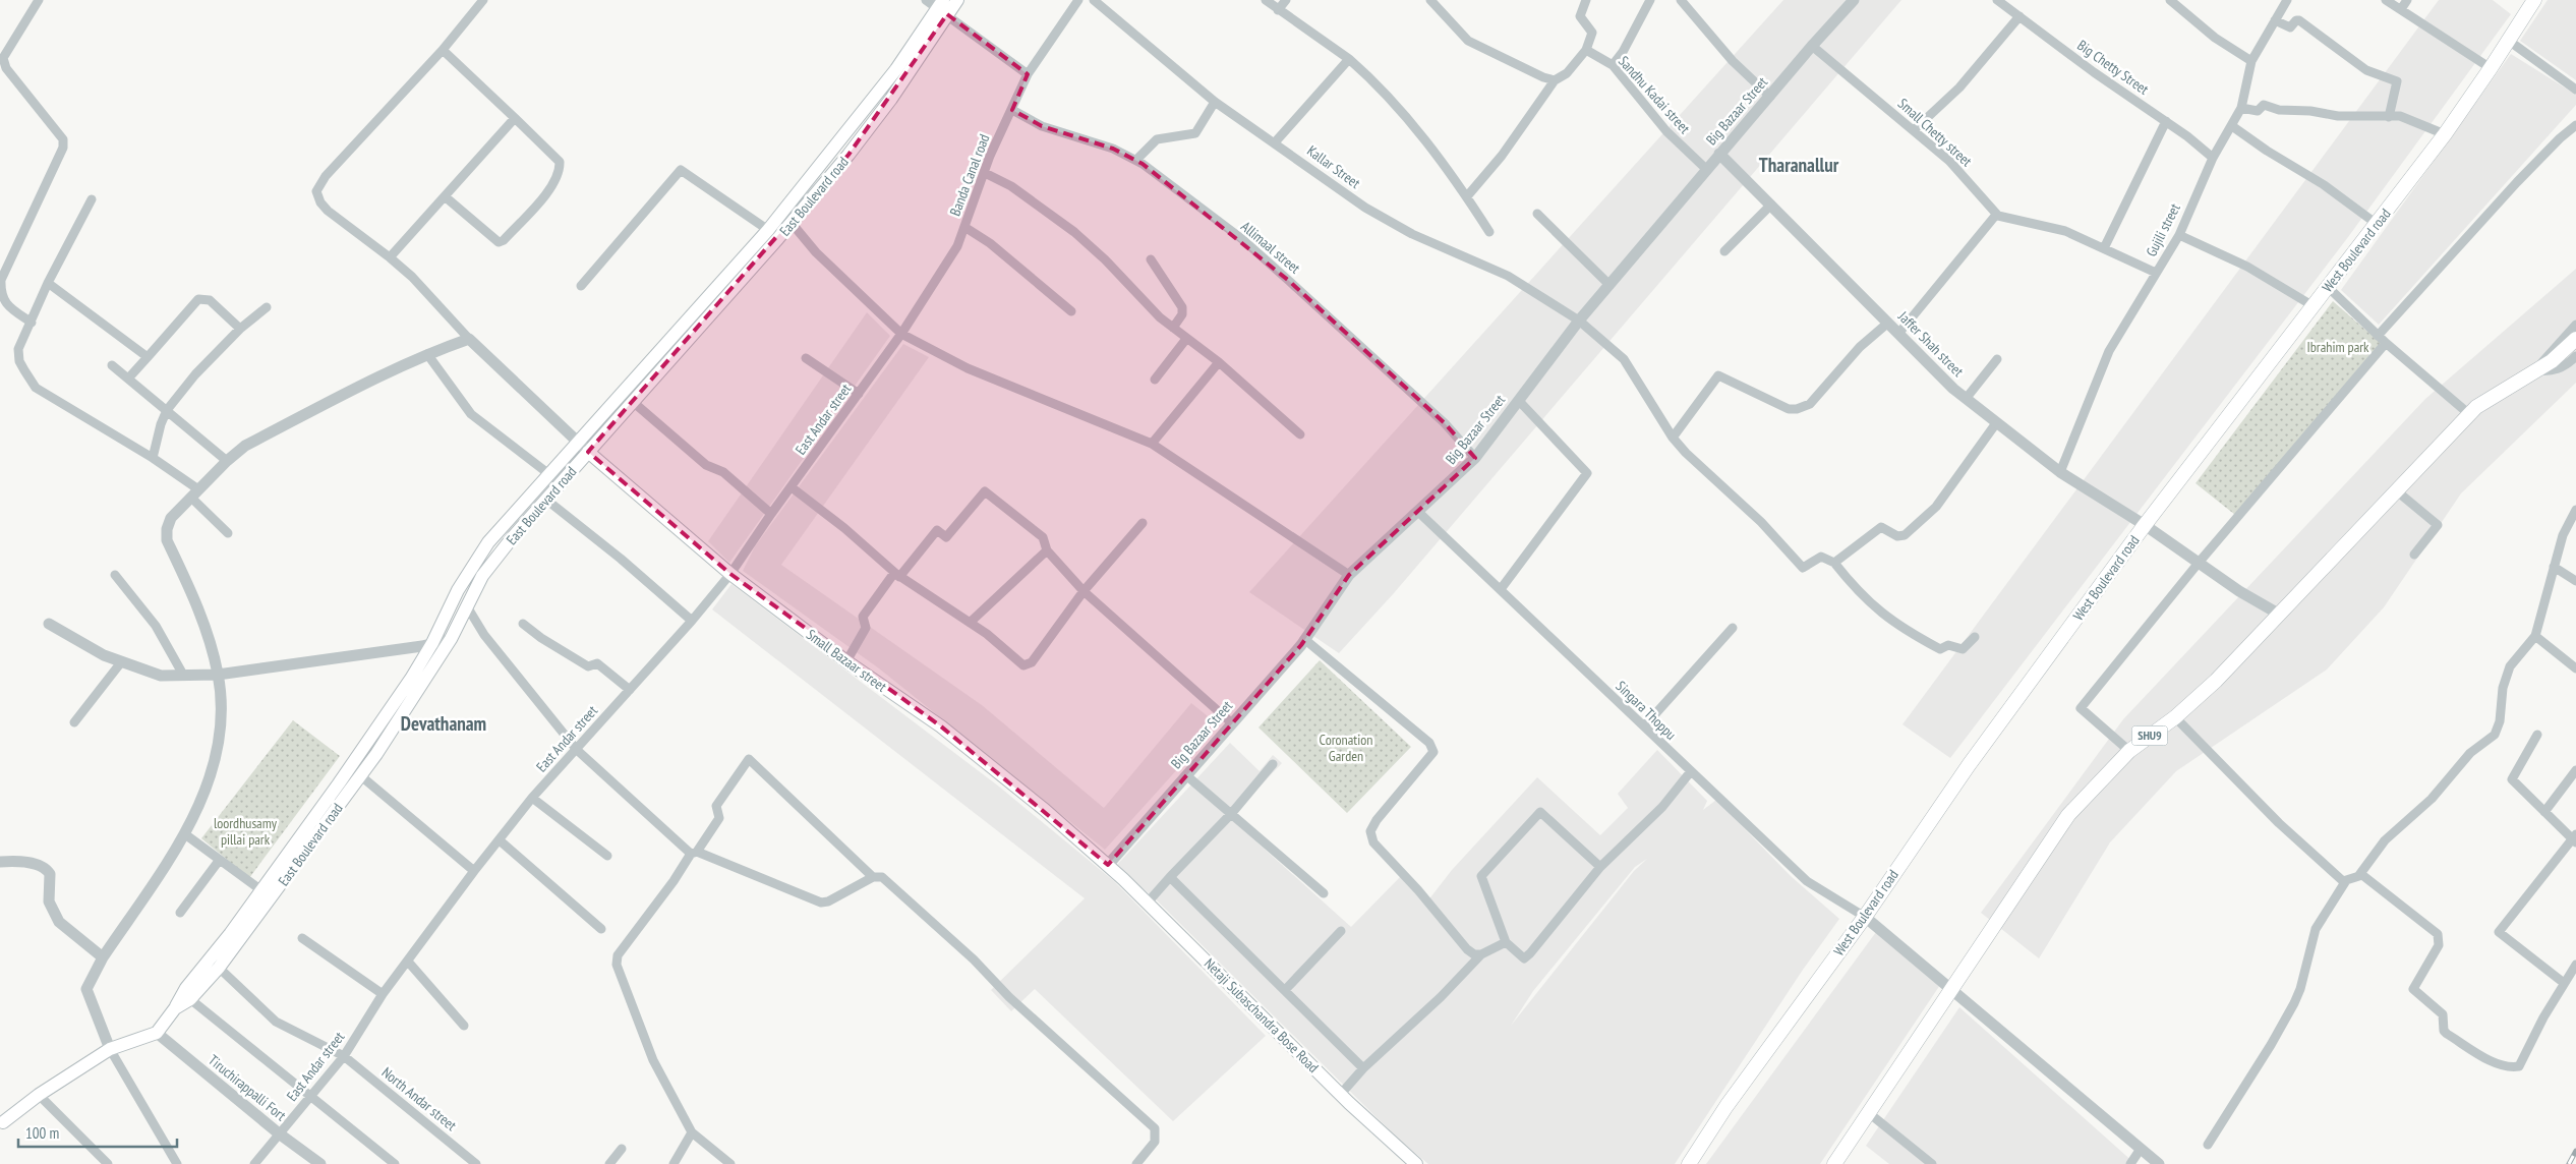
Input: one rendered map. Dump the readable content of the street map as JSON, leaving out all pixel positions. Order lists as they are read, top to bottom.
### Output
{
  "streets": {
    "main road": [
      "East Boulevard road",
      "West Boulevard road",
      "Small Bazaar street",
      "SHU9",
      "Netaji Subaschandra Bose Road"
    ],
    "street": [
      "Big Chetty Street",
      "Sandhu Kadai street",
      "Big Bazaar Street",
      "Small Chetty street",
      "Kallar Street",
      "Banda Canal road",
      "Gujili street",
      "Allimaal street",
      "Jaffer Shah street",
      "East Andar street",
      "Singara Thoppu",
      "Tiruchirappalli Fort",
      "North Andar street"
    ]
  },
  "crossings": [
    ["Big Chetty Street", "Gujili street"],
    ["Sandhu Kadai street", "Big Bazaar Street"],
    ["Big Bazaar Street", "Small Chetty street"],
    ["Big Bazaar Street", "Kallar Street"],
    ["Big Bazaar Street", "Allimaal street"],
    ["Big Bazaar Street", "Jaffer Shah street"],
    ["Big Bazaar Street", "Small Bazaar street"],
    ["Big Bazaar Street", "Singara Thoppu"],
    ["Big Bazaar Street", "Netaji Subaschandra Bose Road"],
    ["Small Chetty street", "Gujili street"],
    ["Banda Canal road", "Allimaal street"],
    ["Banda Canal road", "East Andar street"],
    ["East Boulevard road", "Small Bazaar street"],
    ["East Boulevard road", "Tiruchirappalli Fort"],
    ["East Boulevard road", "North Andar street"],
    ["Gujili street", "Jaffer Shah street"],
    ["West Boulevard road", "Jaffer Shah street"],
    ["West Boulevard road", "Singara Thoppu"],
    ["Jaffer Shah street", "SHU9"],
    ["East Andar street", "Small Bazaar street"],
    ["East Andar street", "Tiruchirappalli Fort"],
    ["East Andar street", "North Andar street"],
    ["Small Bazaar street", "Netaji Subaschandra Bose Road"]
  ],
  "districts": ["Tharanallur", "Devathanam"],
  "parks": ["Ibrahim park", "Coronation Garden", "loordhusamy pillai park"],
  "scale_bar": "100 m"
}
